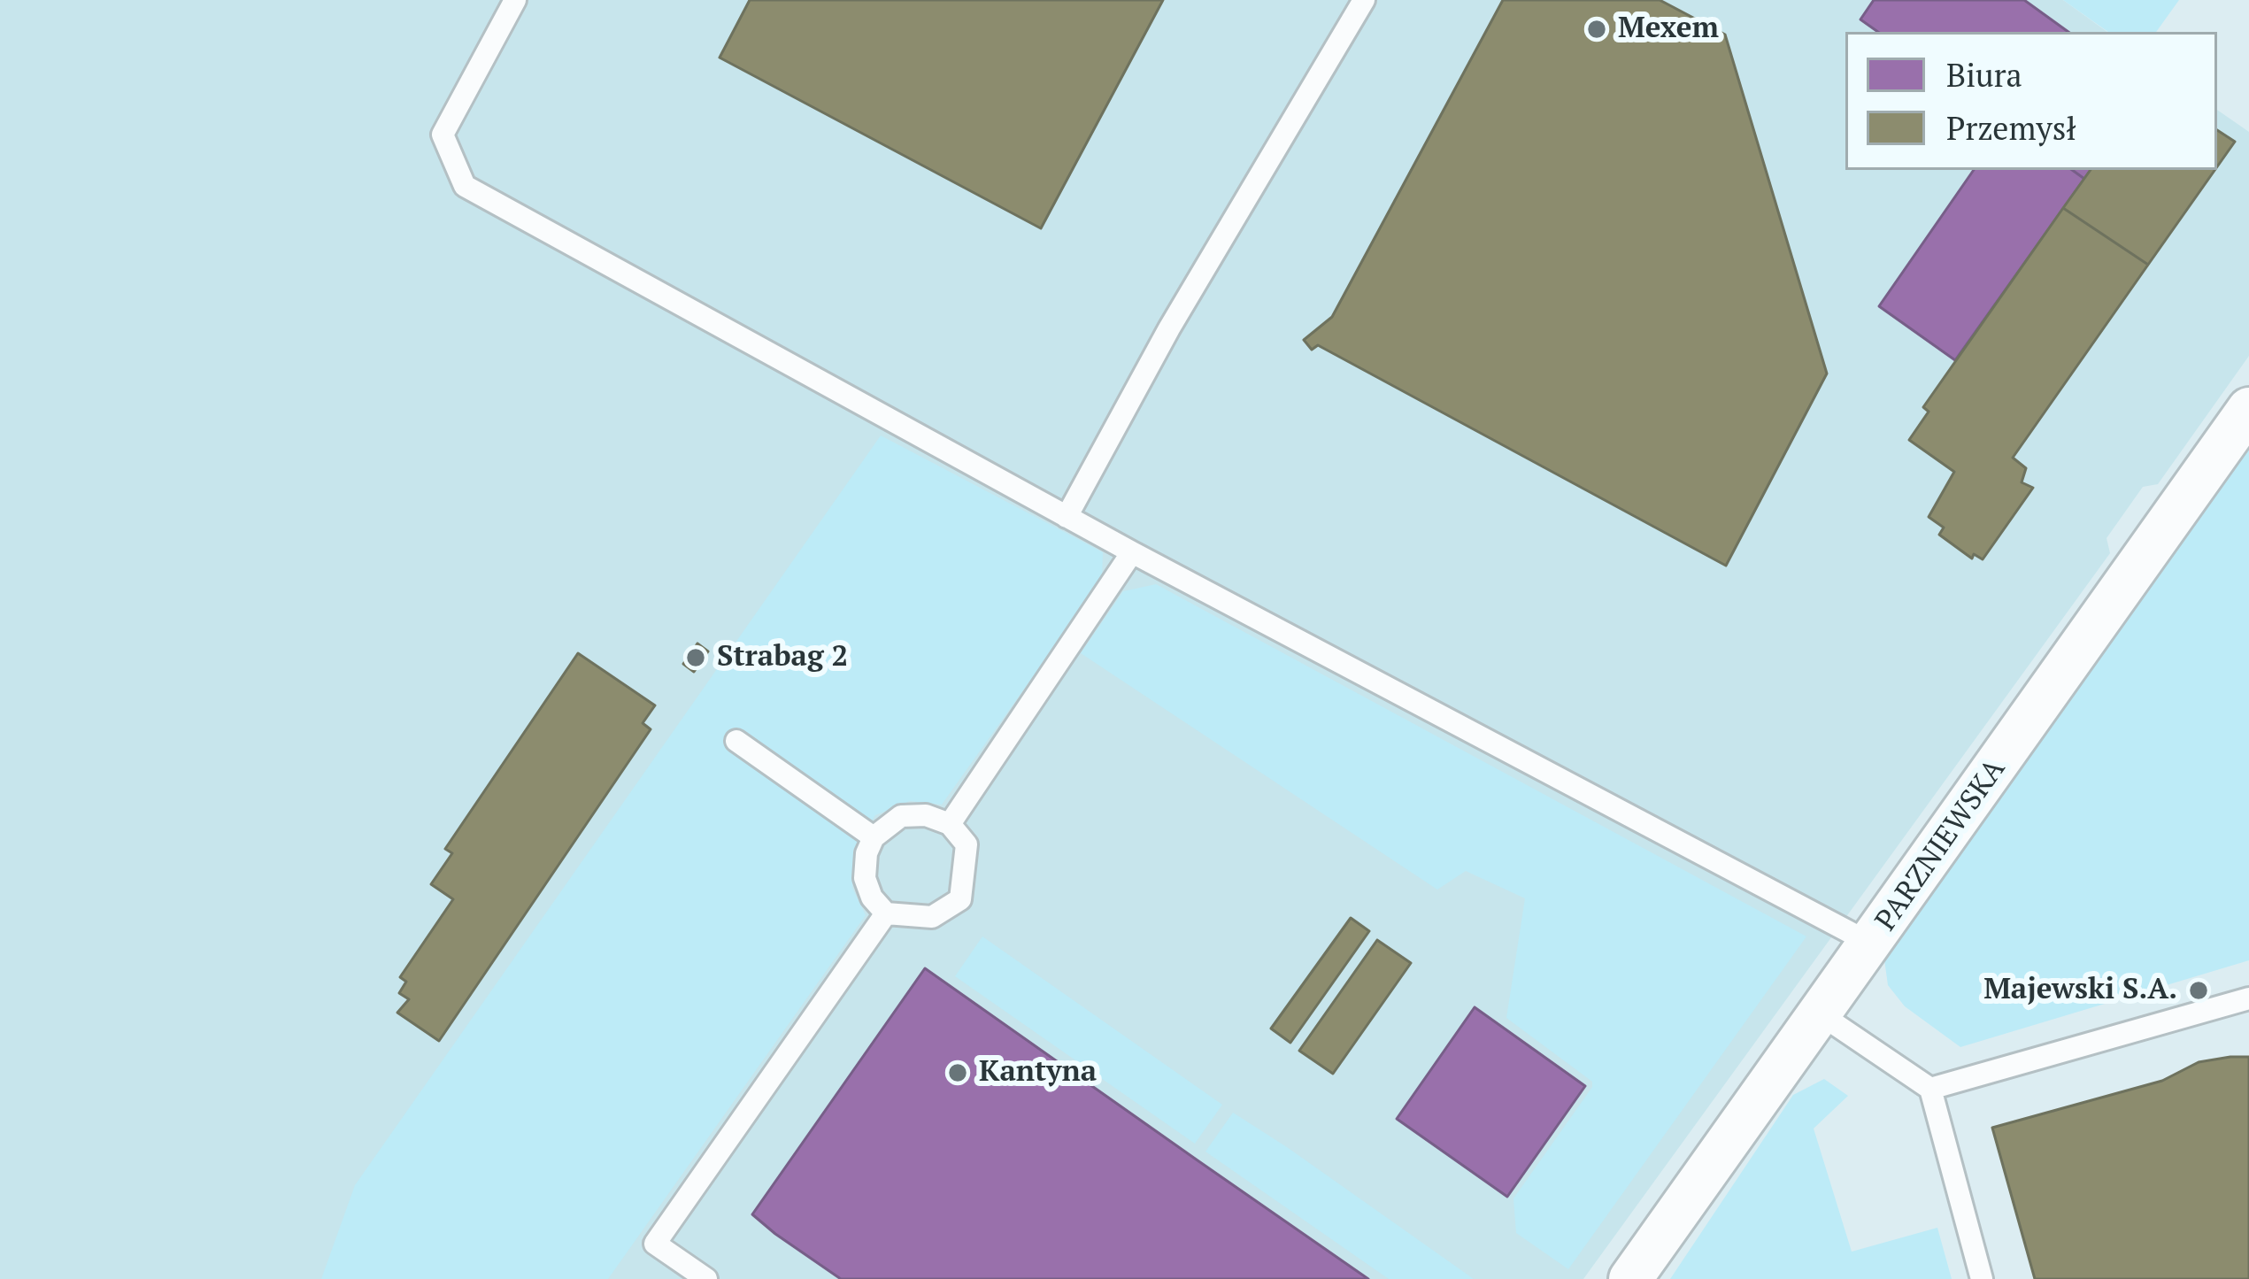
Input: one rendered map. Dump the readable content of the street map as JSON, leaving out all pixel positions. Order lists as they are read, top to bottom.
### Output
{
  "streets": {
    "street": ["PARZNIEWSKA"]
  },
  "places": [
    "Mexem",
    "Strabag 2",
    "Majewski S.A.",
    "Kantyna"
  ],
  "legend": ["Biura", "Przemysł"]
}
